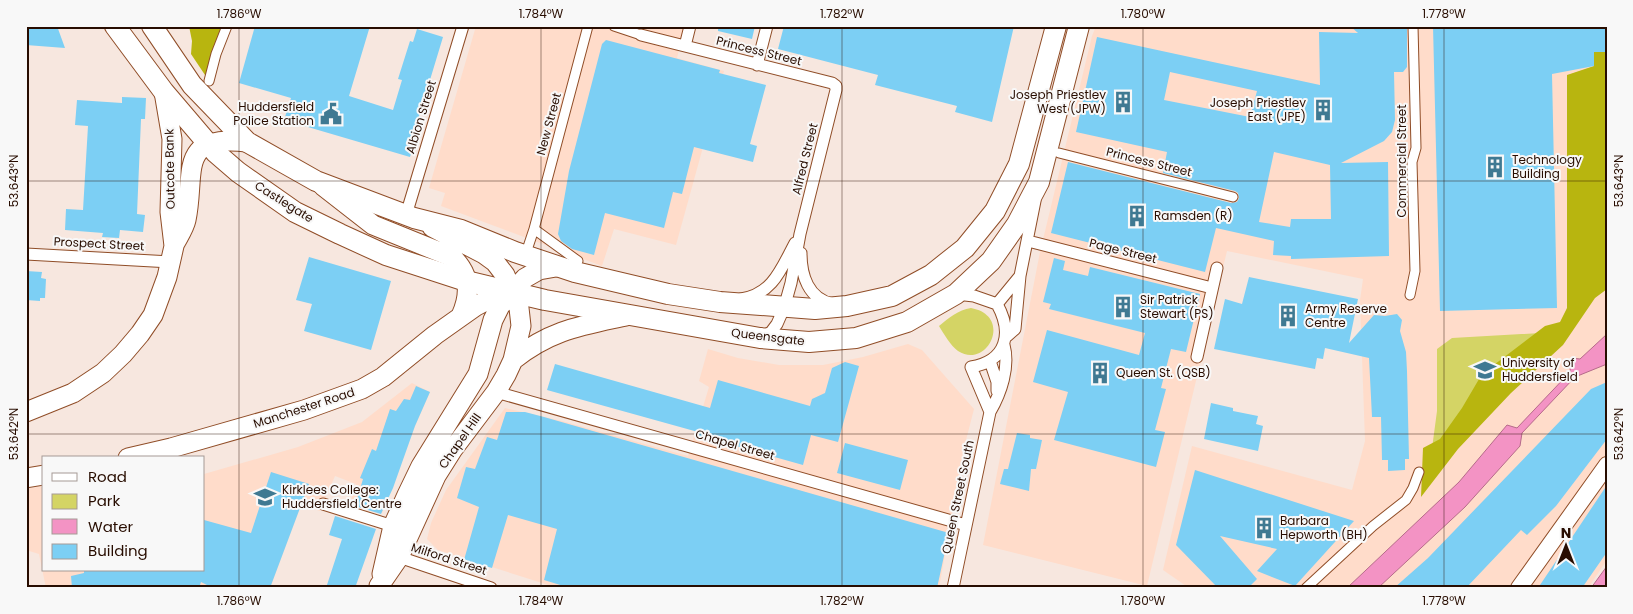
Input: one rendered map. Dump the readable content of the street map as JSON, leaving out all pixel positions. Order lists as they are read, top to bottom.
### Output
{
  "streets": {
    "highway": ["Castlegate", "Queensgate"],
    "main road": ["Outcote Bank", "Manchester Road", "Chapel Hill"],
    "street": [
      "Princess Street",
      "Albion Street",
      "New Street",
      "Alfred Street",
      "Commercial Street",
      "Prospect Street",
      "Page Street",
      "Chapel Street",
      "Queen Street South",
      "Milford Street"
    ]
  },
  "crossings": [
    ["Princess Street", "Alfred Street"],
    ["Albion Street", "Chapel Hill"],
    ["Alfred Street", "Queensgate"],
    ["Outcote Bank", "Castlegate"],
    ["Outcote Bank", "Prospect Street"],
    ["Castlegate", "Queensgate"],
    ["Castlegate", "Manchester Road"],
    ["Castlegate", "Chapel Hill"],
    ["Page Street", "Queen Street South"],
    ["Queensgate", "Chapel Hill"],
    ["Queensgate", "Queen Street South"],
    ["Chapel Hill", "Chapel Street"],
    ["Chapel Hill", "Milford Street"],
    ["Chapel Street", "Queen Street South"]
  ],
  "places": {
    "building": [
      "Joseph Priestley West (JPW)",
      "Joseph Priestley East (JPE)",
      "Technology Building",
      "Ramsden (R)",
      "Sir Patrick Stewart (PS)",
      "Army Reserve Centre",
      "Queen St. (QSB)",
      "Barbara Hepworth (BH)"
    ],
    "public building": ["Huddersfield Police Station"],
    "school or university": ["University of Huddersfield", "Kirklees College: Huddersfield Centre"]
  },
  "legend": [
    "Road",
    "Park",
    "Water",
    "Building"
  ],
  "north": "top",
  "coordinates": [
    "1.786°W",
    "1.784°W",
    "1.782°W",
    "1.780°W",
    "1.778°W",
    "53.643°N",
    "53.642°N"
  ]
}
